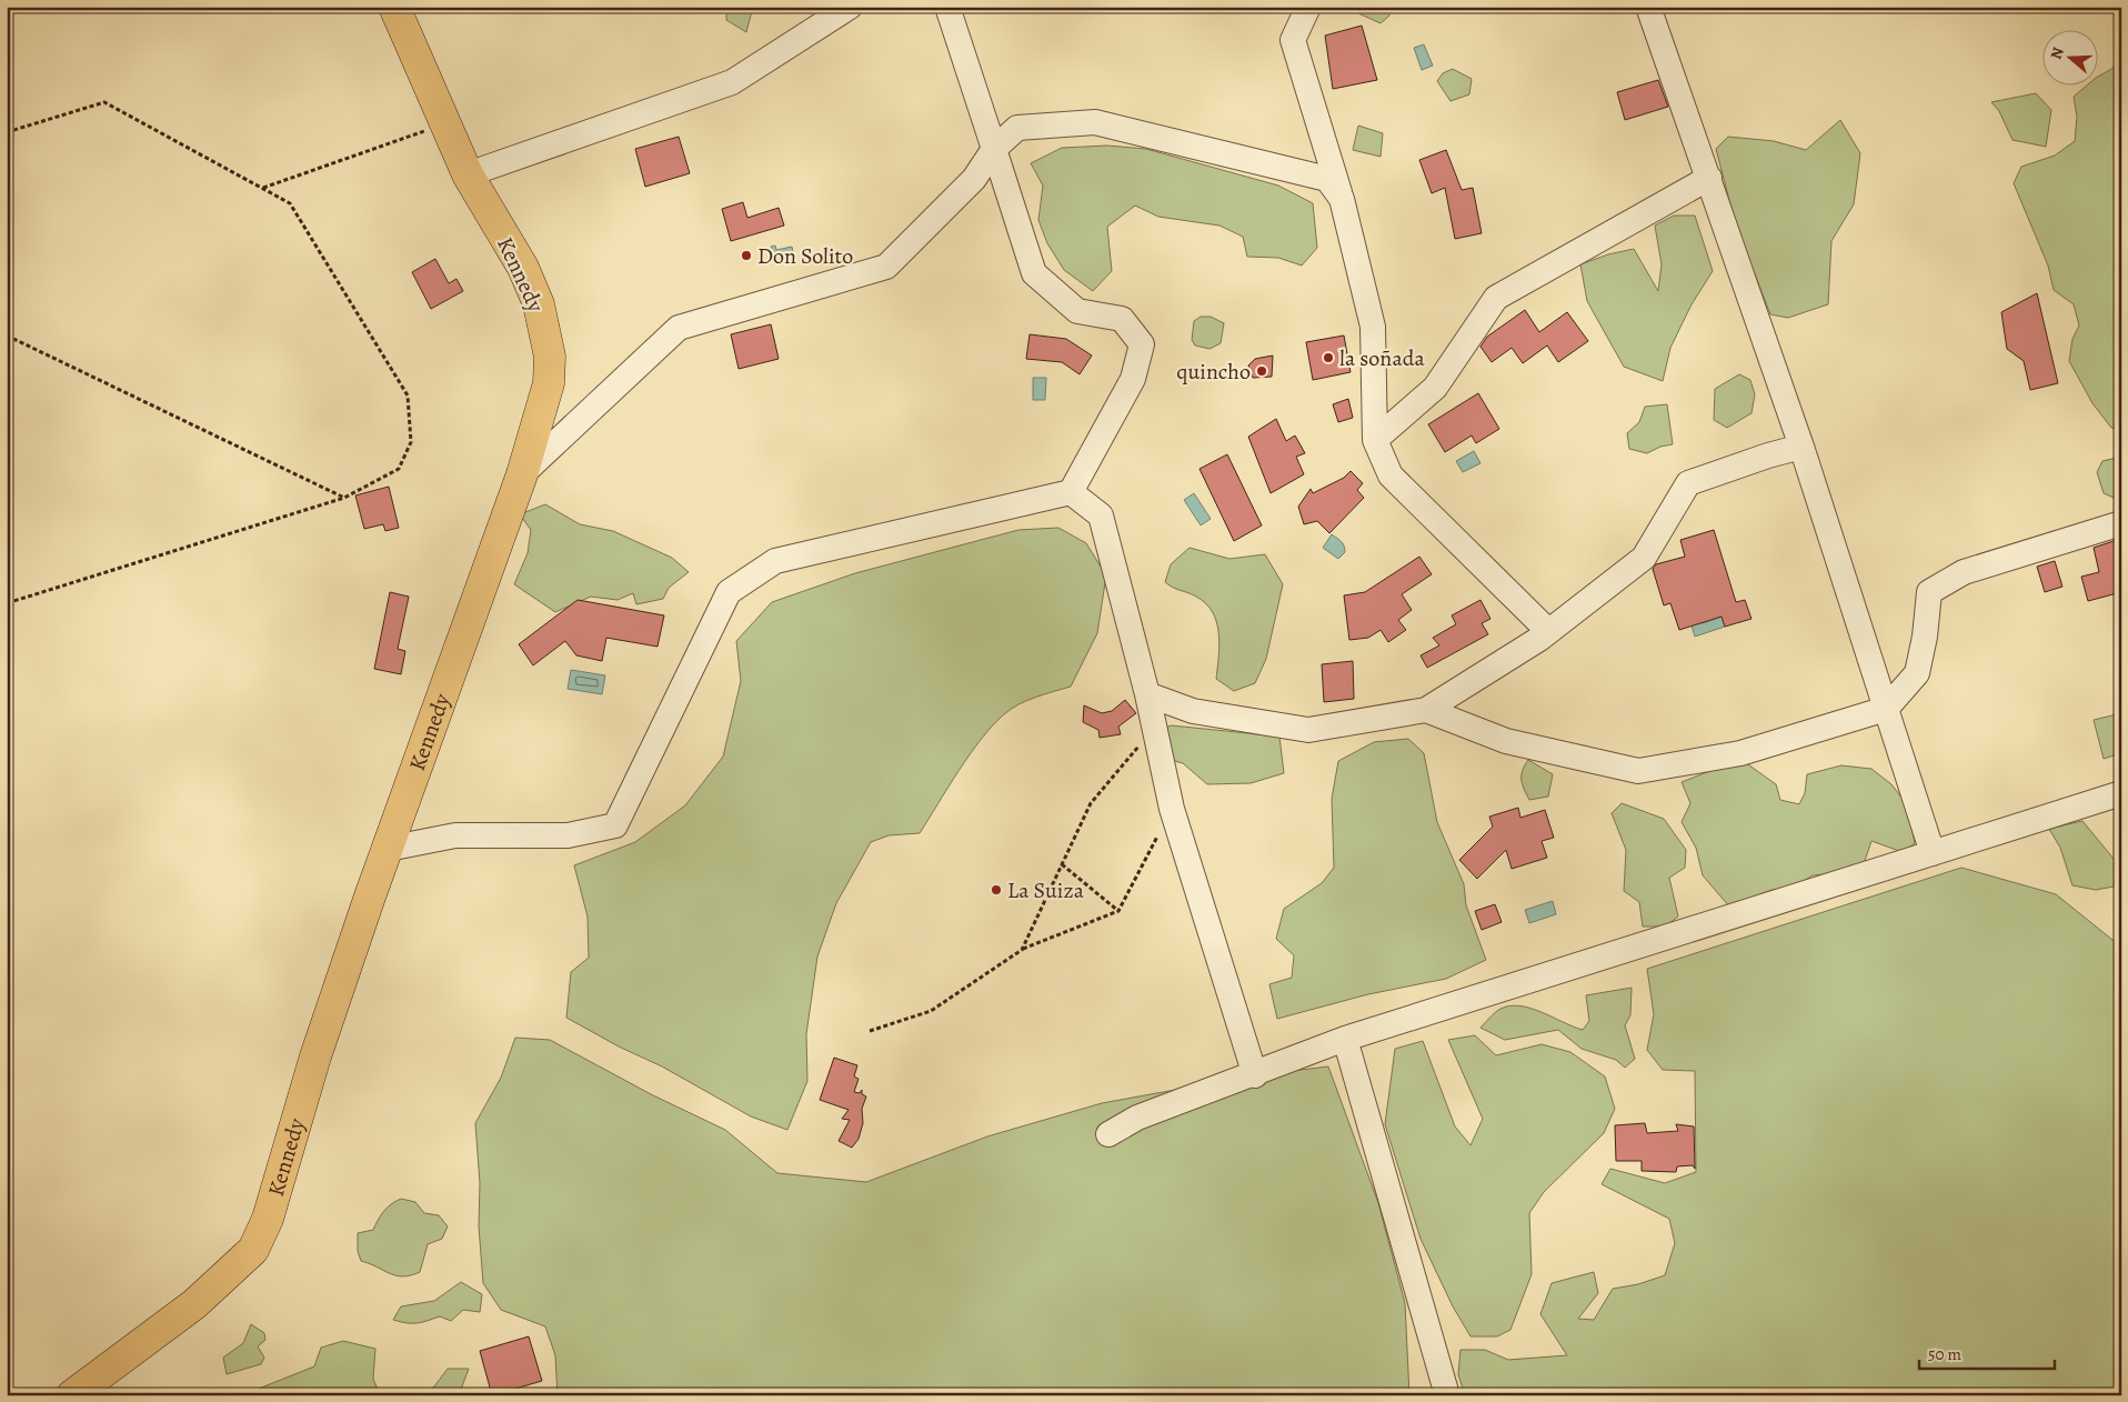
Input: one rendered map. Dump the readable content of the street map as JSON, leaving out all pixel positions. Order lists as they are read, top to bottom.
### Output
{
  "streets": {
    "main road": ["Kennedy"]
  },
  "places": [
    "Don Solito",
    "la soñada",
    "quincho",
    "La Suiza"
  ],
  "scale_bar": "50 m",
  "north": "left"
}
